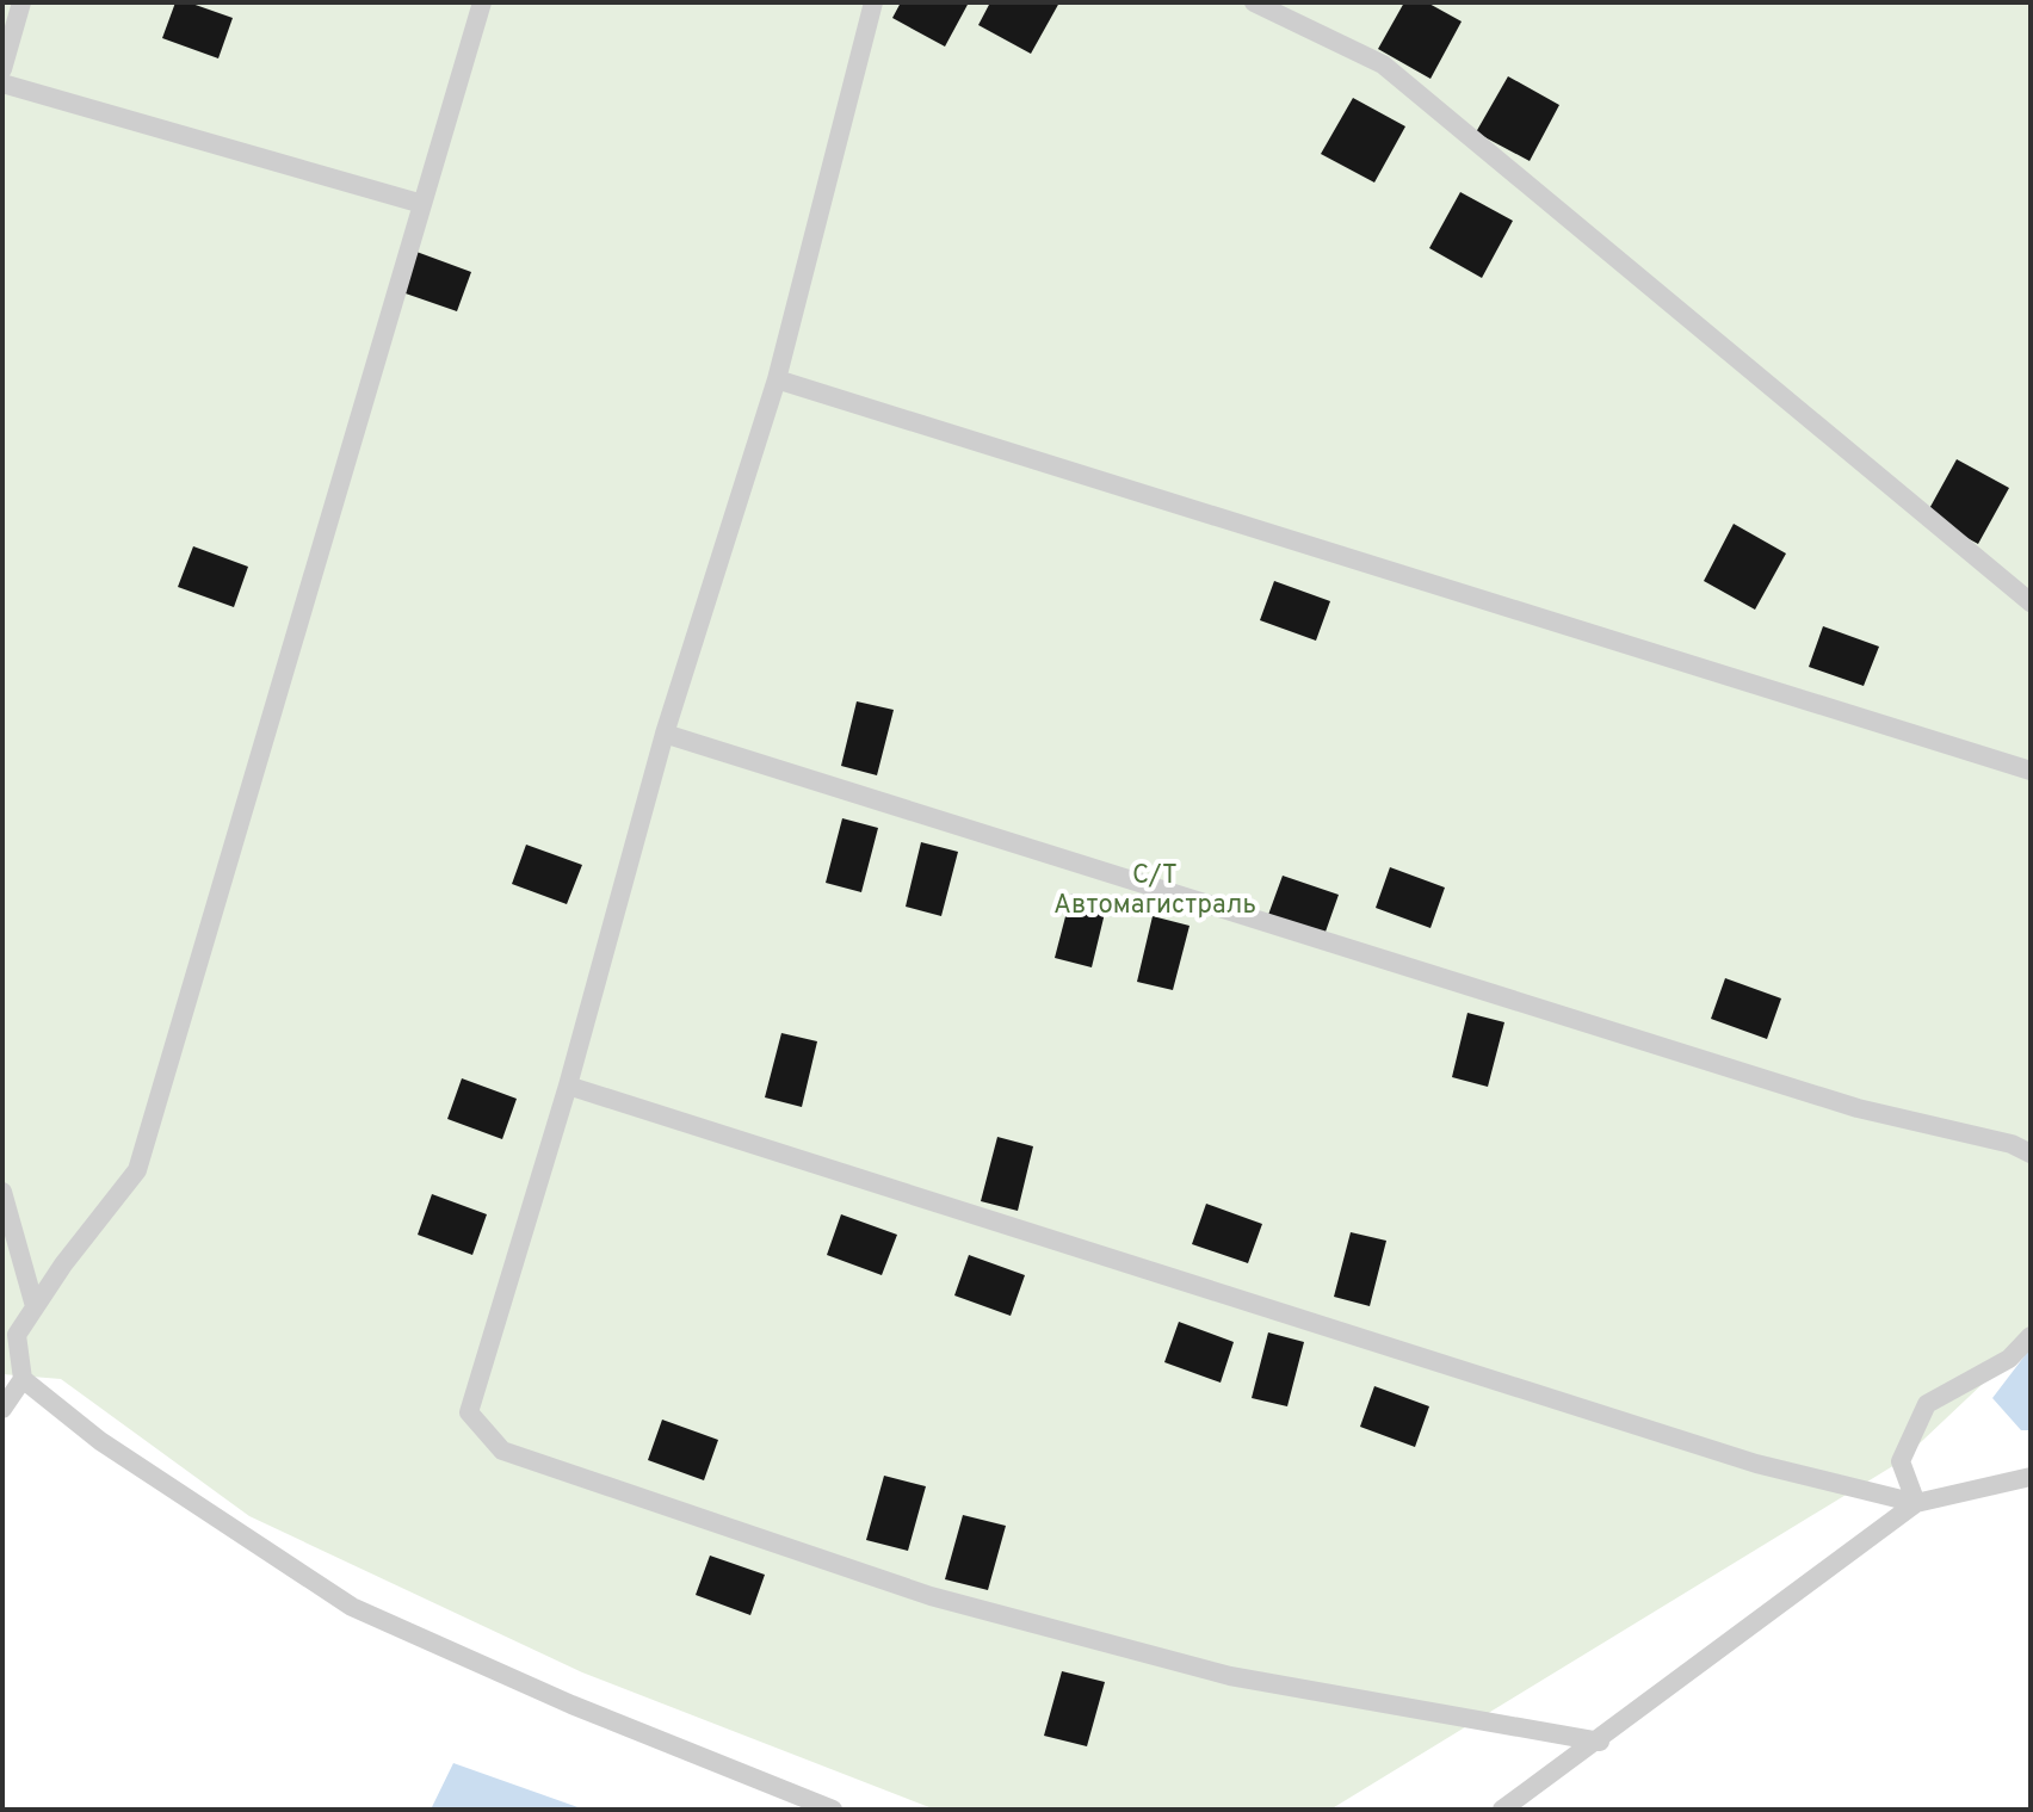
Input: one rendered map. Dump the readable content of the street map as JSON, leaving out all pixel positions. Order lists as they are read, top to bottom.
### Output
{
  "parks": ["С/Т Автомагистраль"]
}
